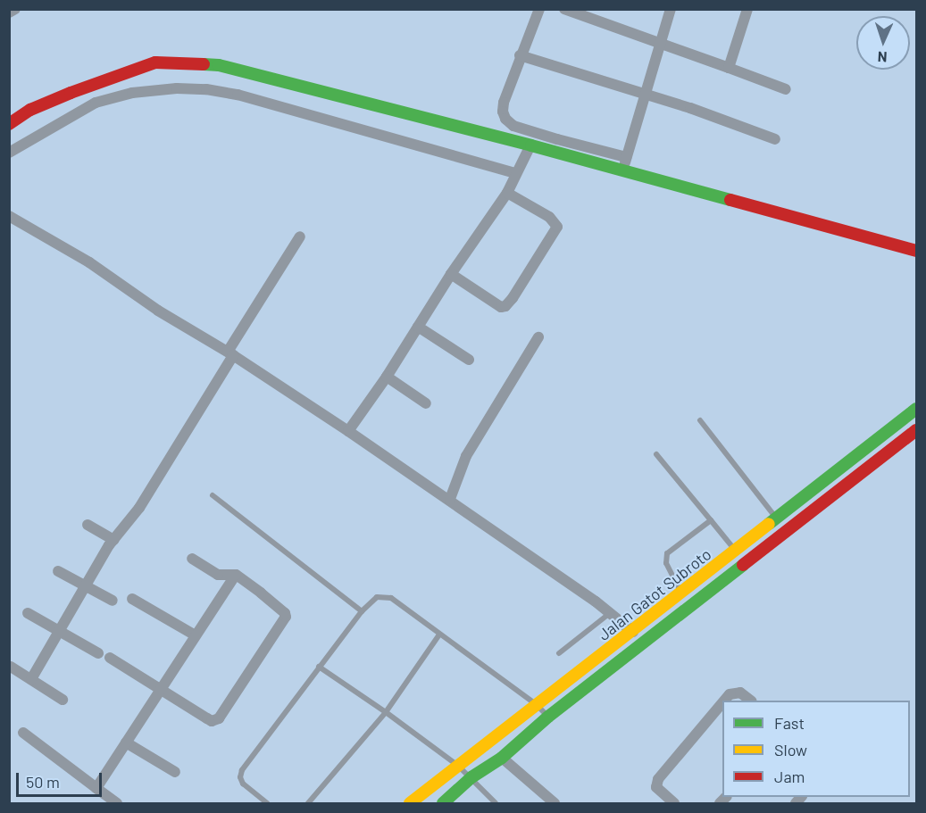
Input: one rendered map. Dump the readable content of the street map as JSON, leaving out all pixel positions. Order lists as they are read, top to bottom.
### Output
{
  "streets": {
    "street": ["Jalan Gatot Subroto"]
  },
  "legend": ["Fast", "Slow", "Jam"],
  "scale_bar": "50 m",
  "north": "bottom"
}
